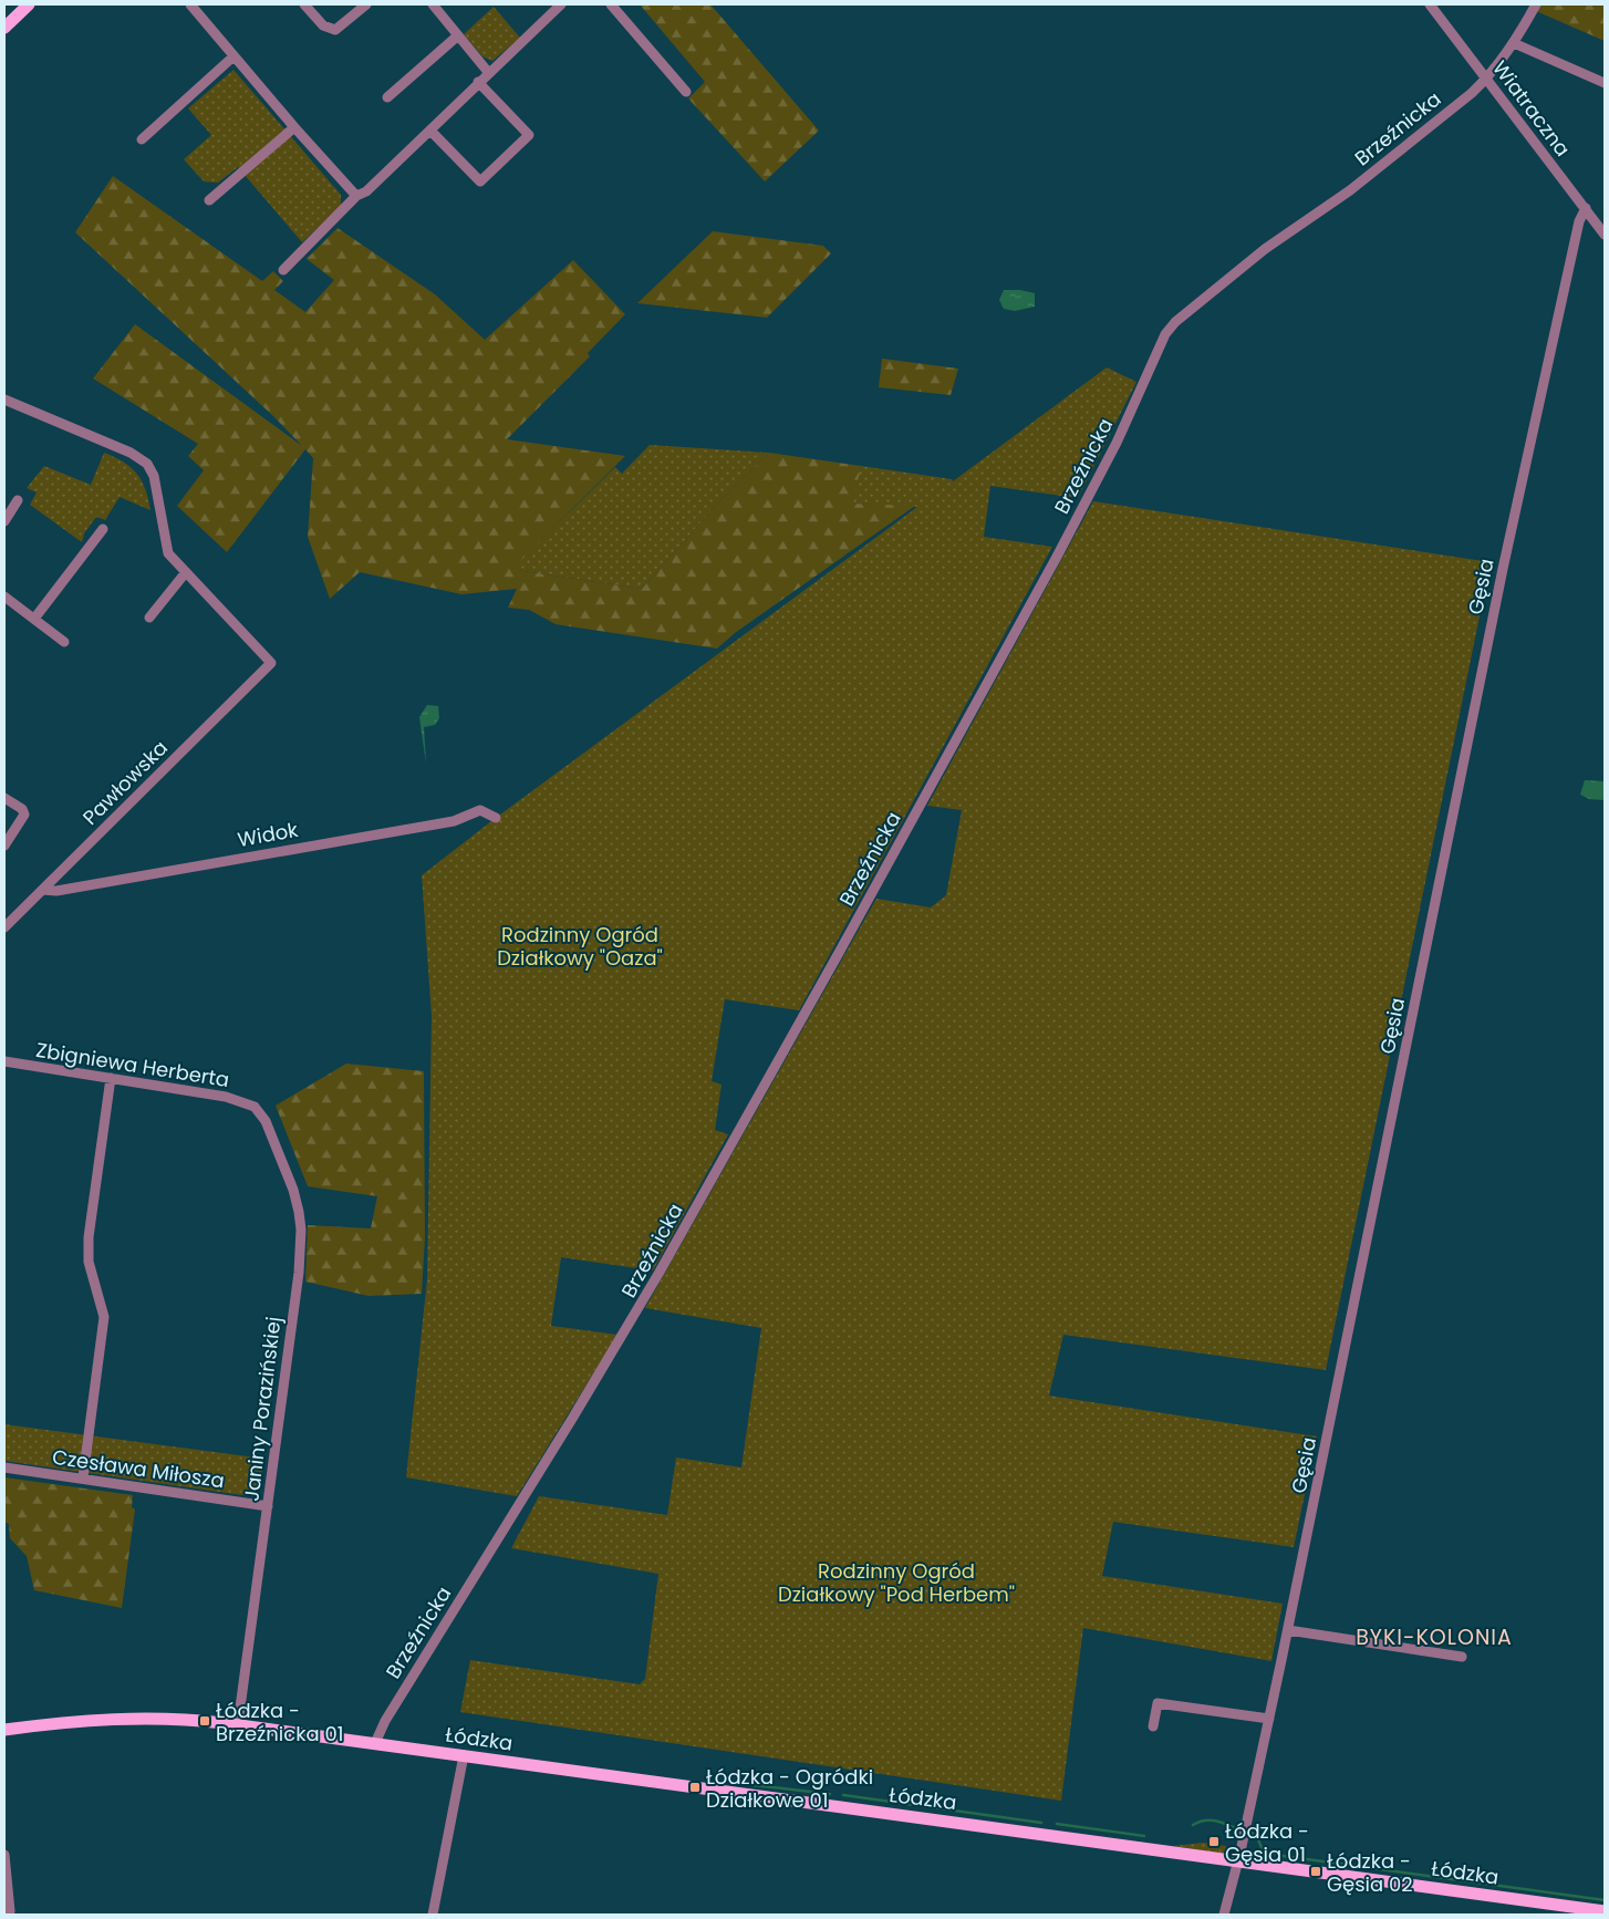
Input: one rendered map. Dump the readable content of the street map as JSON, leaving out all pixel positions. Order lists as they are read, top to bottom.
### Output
{
  "streets": {
    "main road": ["Łódzka"],
    "street": [
      "Wiatraczna",
      "Brzeźnicka",
      "Gęsia",
      "Pawłowska",
      "Widok",
      "Zbigniewa Herberta",
      "Janiny Porazińskiej",
      "Czesława Miłosza"
    ]
  },
  "crossings": [
    ["Wiatraczna", "Brzeźnicka"],
    ["Wiatraczna", "Gęsia"],
    ["Brzeźnicka", "Łódzka"],
    ["Gęsia", "Łódzka"],
    ["Pawłowska", "Widok"],
    ["Zbigniewa Herberta", "Janiny Porazińskiej"],
    ["Janiny Porazińskiej", "Czesława Miłosza"],
    ["Janiny Porazińskiej", "Łódzka"]
  ],
  "districts": ["BYKI-KOLONIA"],
  "parks": ["Rodzinny Ogród Działkowy \"Oaza\"", "Rodzinny Ogród Działkowy \"Pod Herbem\""],
  "places": {
    "transit": [
      "Łódzka - Brzeźnicka 01",
      "Łódzka - Ogródki Działkowe 01",
      "Łódzka - Gęsia 01",
      "Łódzka - Gęsia 02"
    ]
  }
}
